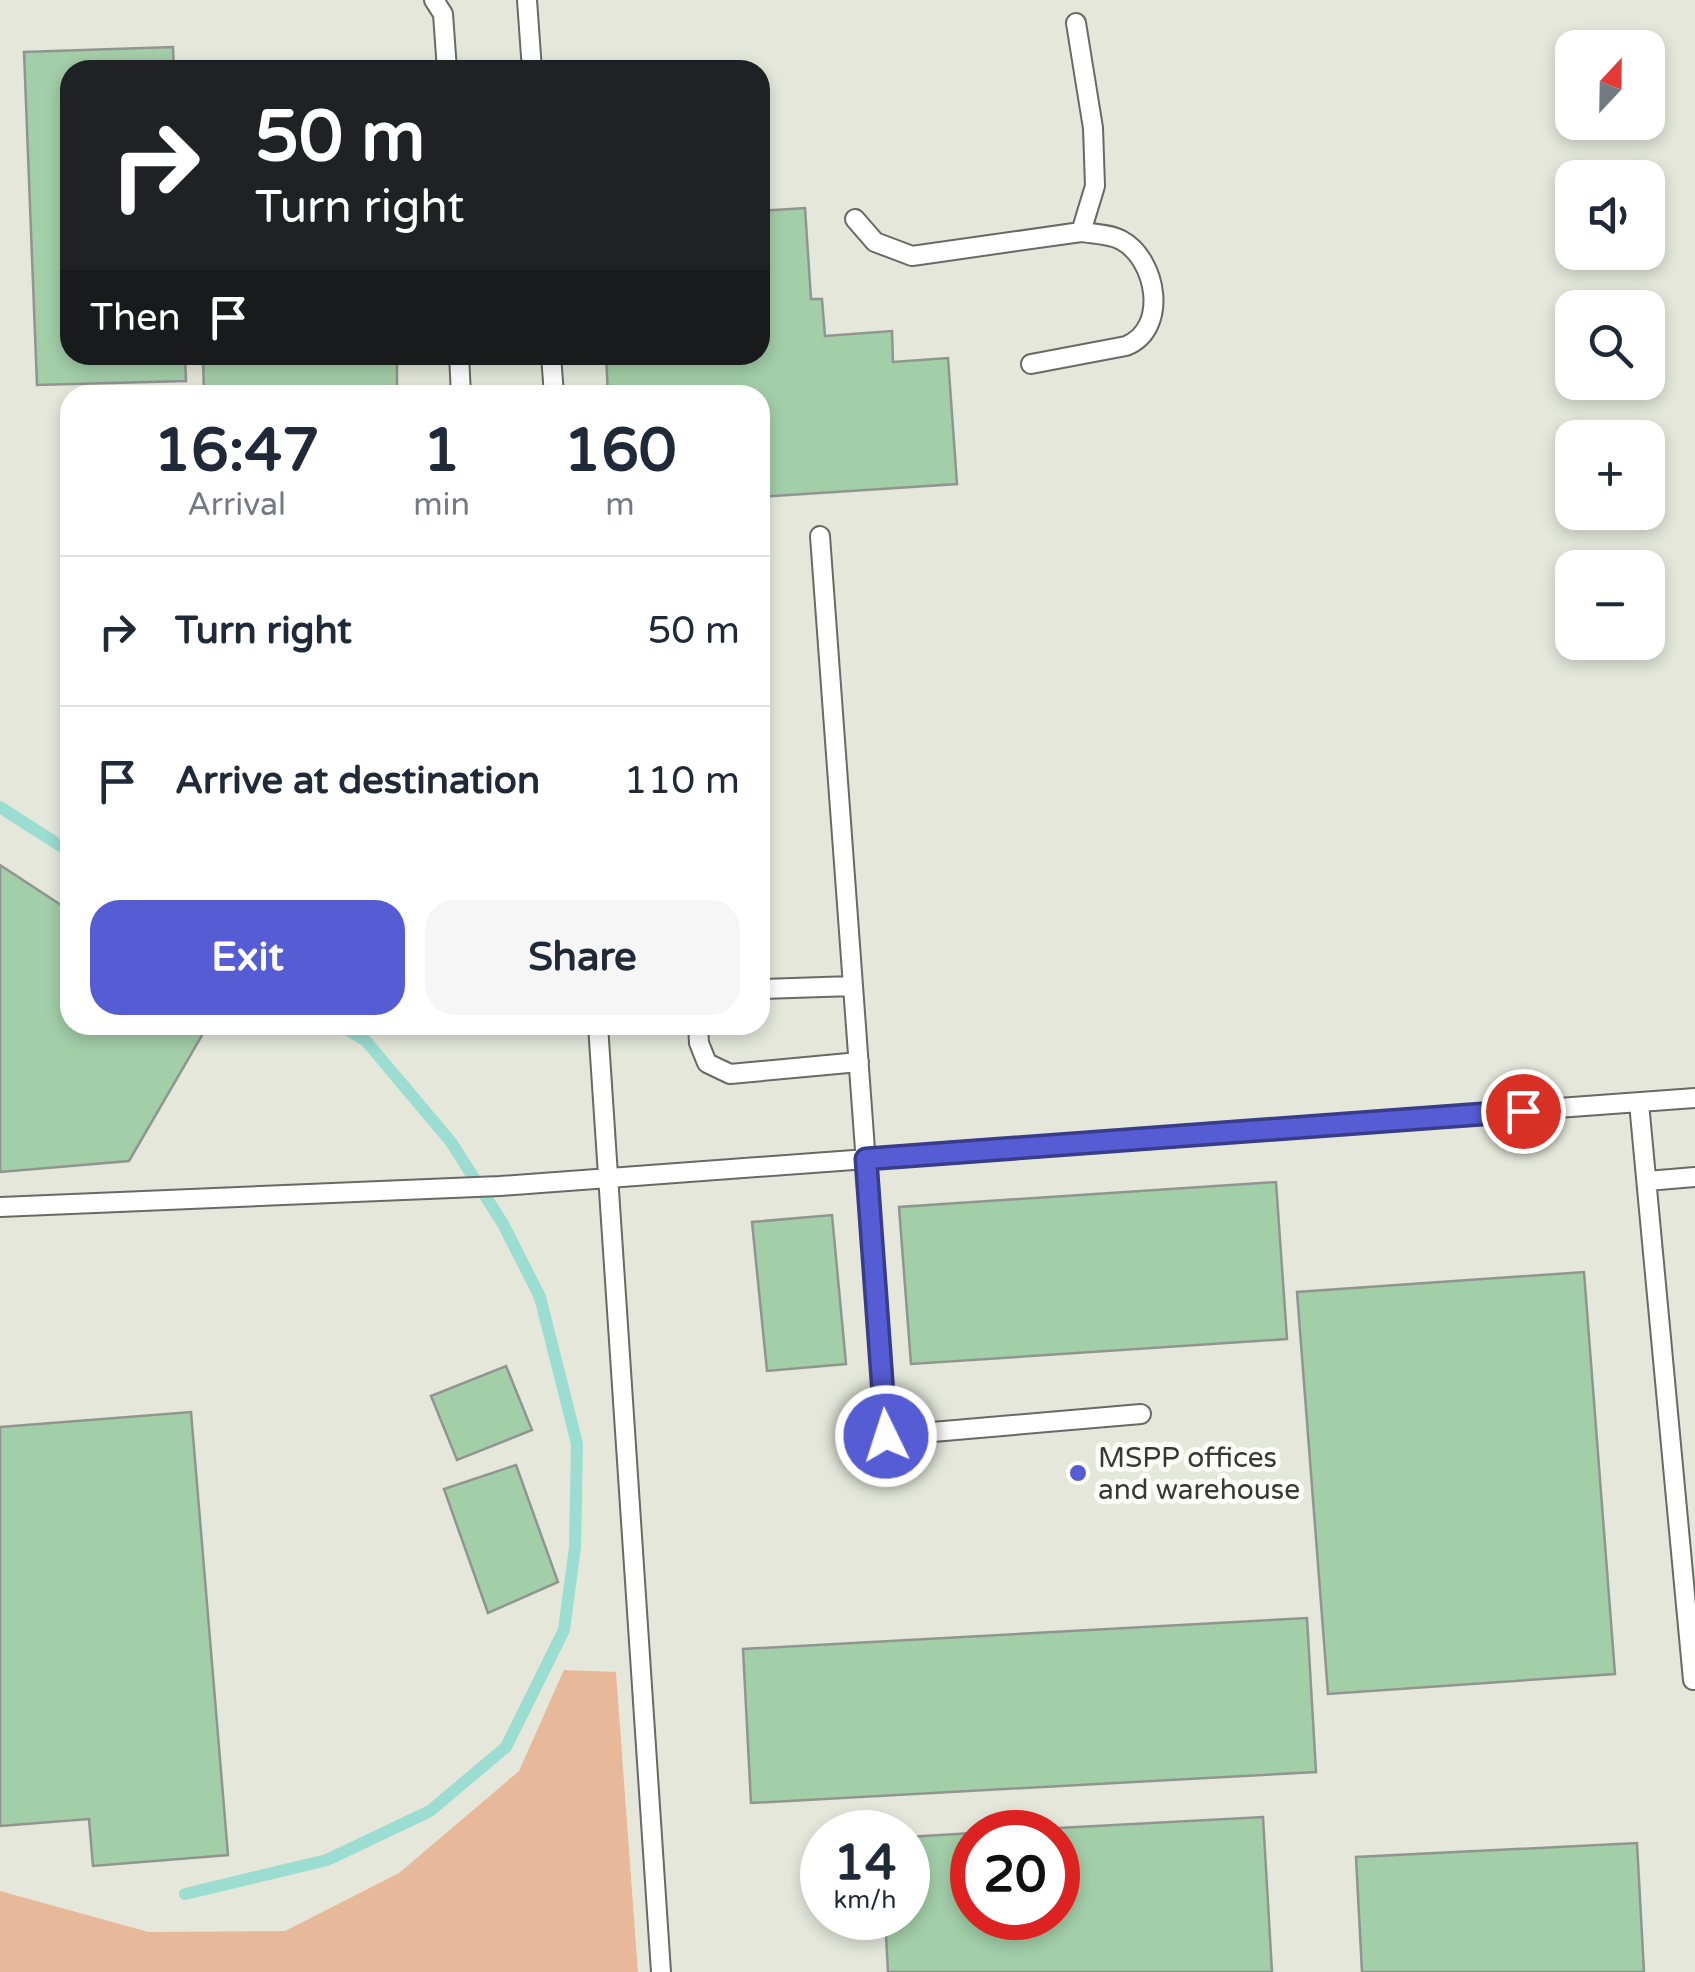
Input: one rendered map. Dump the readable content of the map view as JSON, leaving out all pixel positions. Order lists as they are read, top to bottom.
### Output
{
  "places": ["MSPP offices and warehouse"],
  "north": "top",
  "page": {
    "map_buttons": ["+", "−"],
    "turn": ["50 m", "Turn right"],
    "then": "Then",
    "eta": [
      "16:47",
      "Arrival",
      "1",
      "min",
      "160",
      "m"
    ],
    "list": [
      {
        "name": "Turn right",
        "value": "50 m"
      },
      {
        "name": "Arrive at destination",
        "value": "110 m"
      }
    ],
    "buttons": ["Exit", "Share"],
    "speed": "14 km/h",
    "limit": "20"
  }
}
